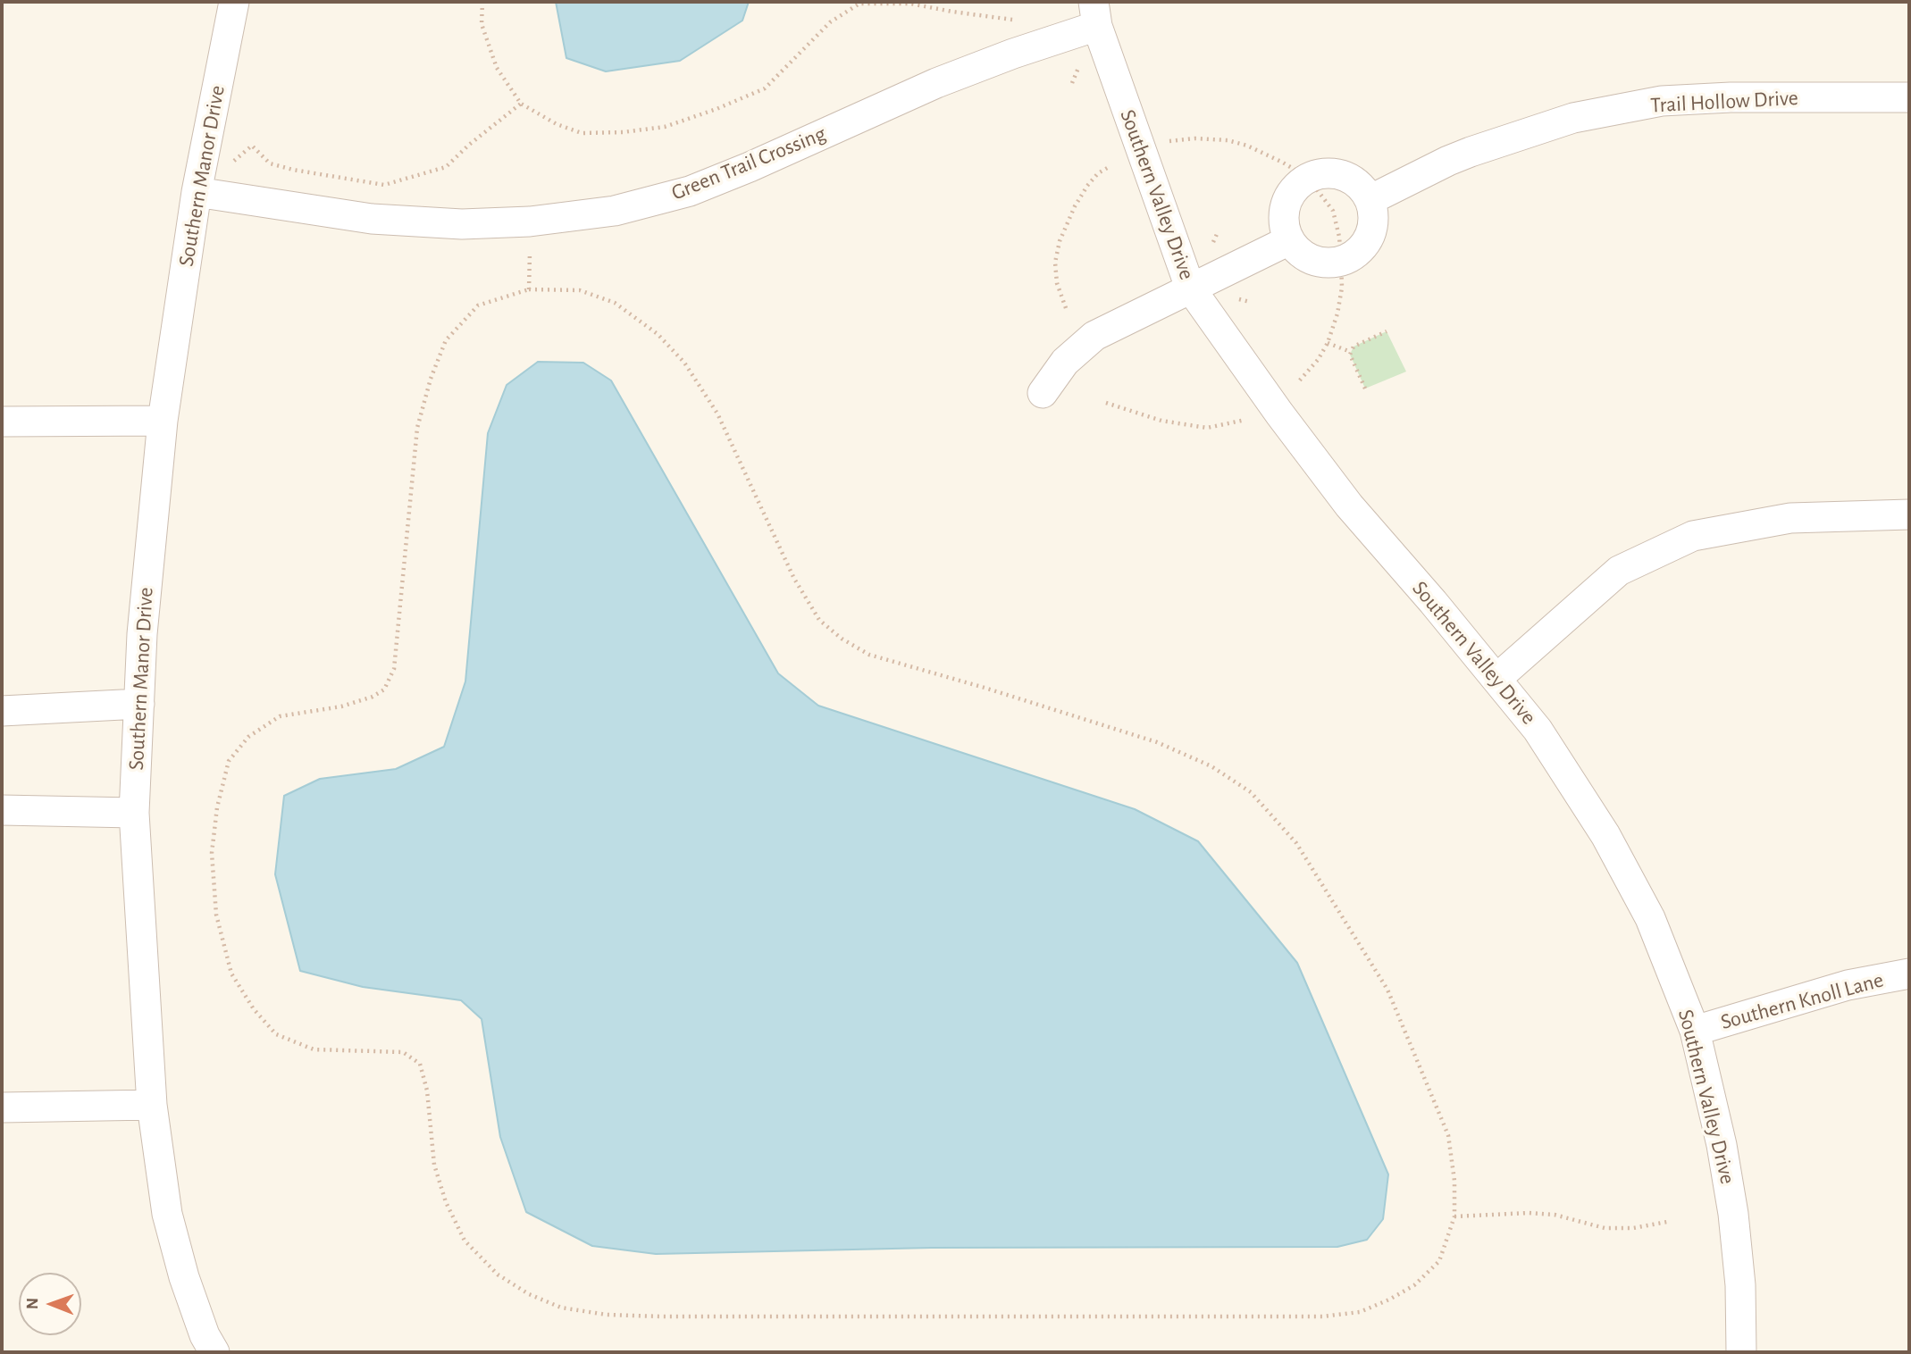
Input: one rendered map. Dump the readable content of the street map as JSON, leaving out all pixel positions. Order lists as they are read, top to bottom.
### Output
{
  "streets": {
    "street": [
      "Trail Hollow Drive",
      "Green Trail Crossing",
      "Southern Manor Drive",
      "Southern Valley Drive",
      "Southern Knoll Lane"
    ]
  },
  "crossings": [
    ["Green Trail Crossing", "Southern Manor Drive"],
    ["Green Trail Crossing", "Southern Valley Drive"],
    ["Southern Valley Drive", "Southern Knoll Lane"]
  ],
  "north": "left"
}
